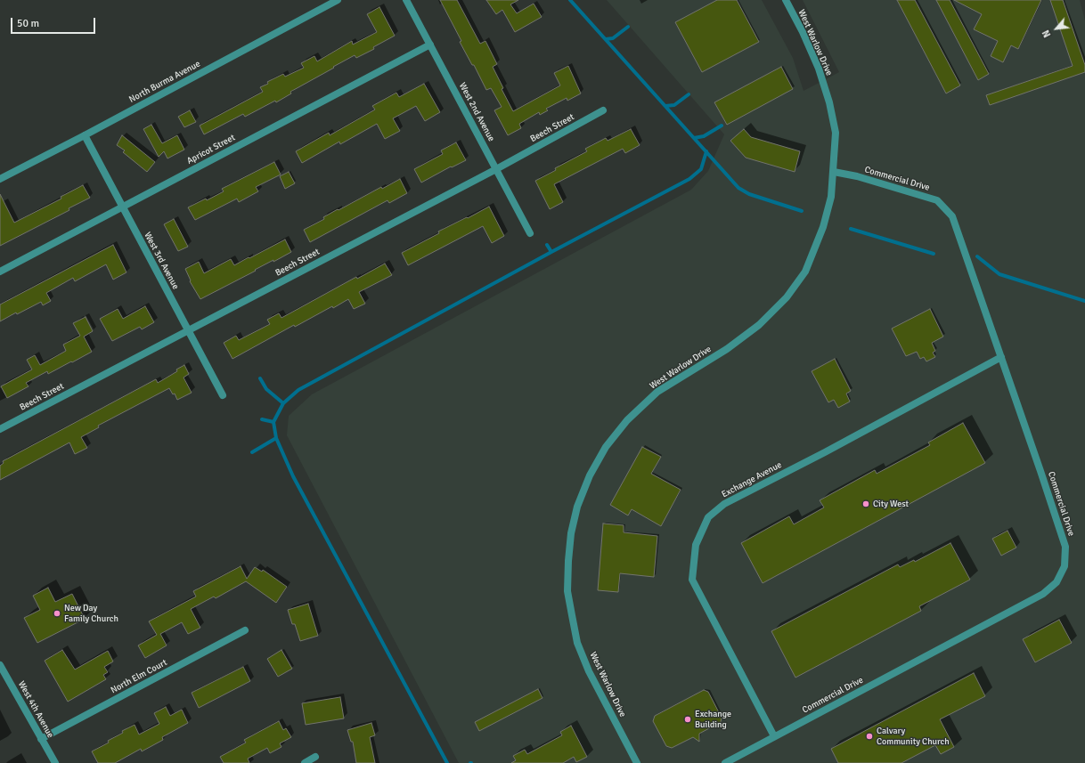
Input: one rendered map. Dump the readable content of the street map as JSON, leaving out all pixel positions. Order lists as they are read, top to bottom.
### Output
{
  "streets": {
    "street": [
      "West Warlow Drive",
      "North Burma Avenue",
      "West 2nd Avenue",
      "Beech Street",
      "Apricot Street",
      "Commercial Drive",
      "West 3rd Avenue",
      "Exchange Avenue",
      "North Elm Court",
      "West 4th Avenue"
    ]
  },
  "crossings": [
    ["West Warlow Drive", "Commercial Drive"],
    ["North Burma Avenue", "West 3rd Avenue"],
    ["West 2nd Avenue", "Beech Street"],
    ["West 2nd Avenue", "Apricot Street"],
    ["Beech Street", "West 3rd Avenue"],
    ["Apricot Street", "West 3rd Avenue"],
    ["Commercial Drive", "Exchange Avenue"],
    ["North Elm Court", "West 4th Avenue"]
  ],
  "places": [
    "City West",
    "New Day Family Church",
    "Exchange Building",
    "Calvary Community Church"
  ],
  "scale_bar": "50 m",
  "north": "bottom left"
}
